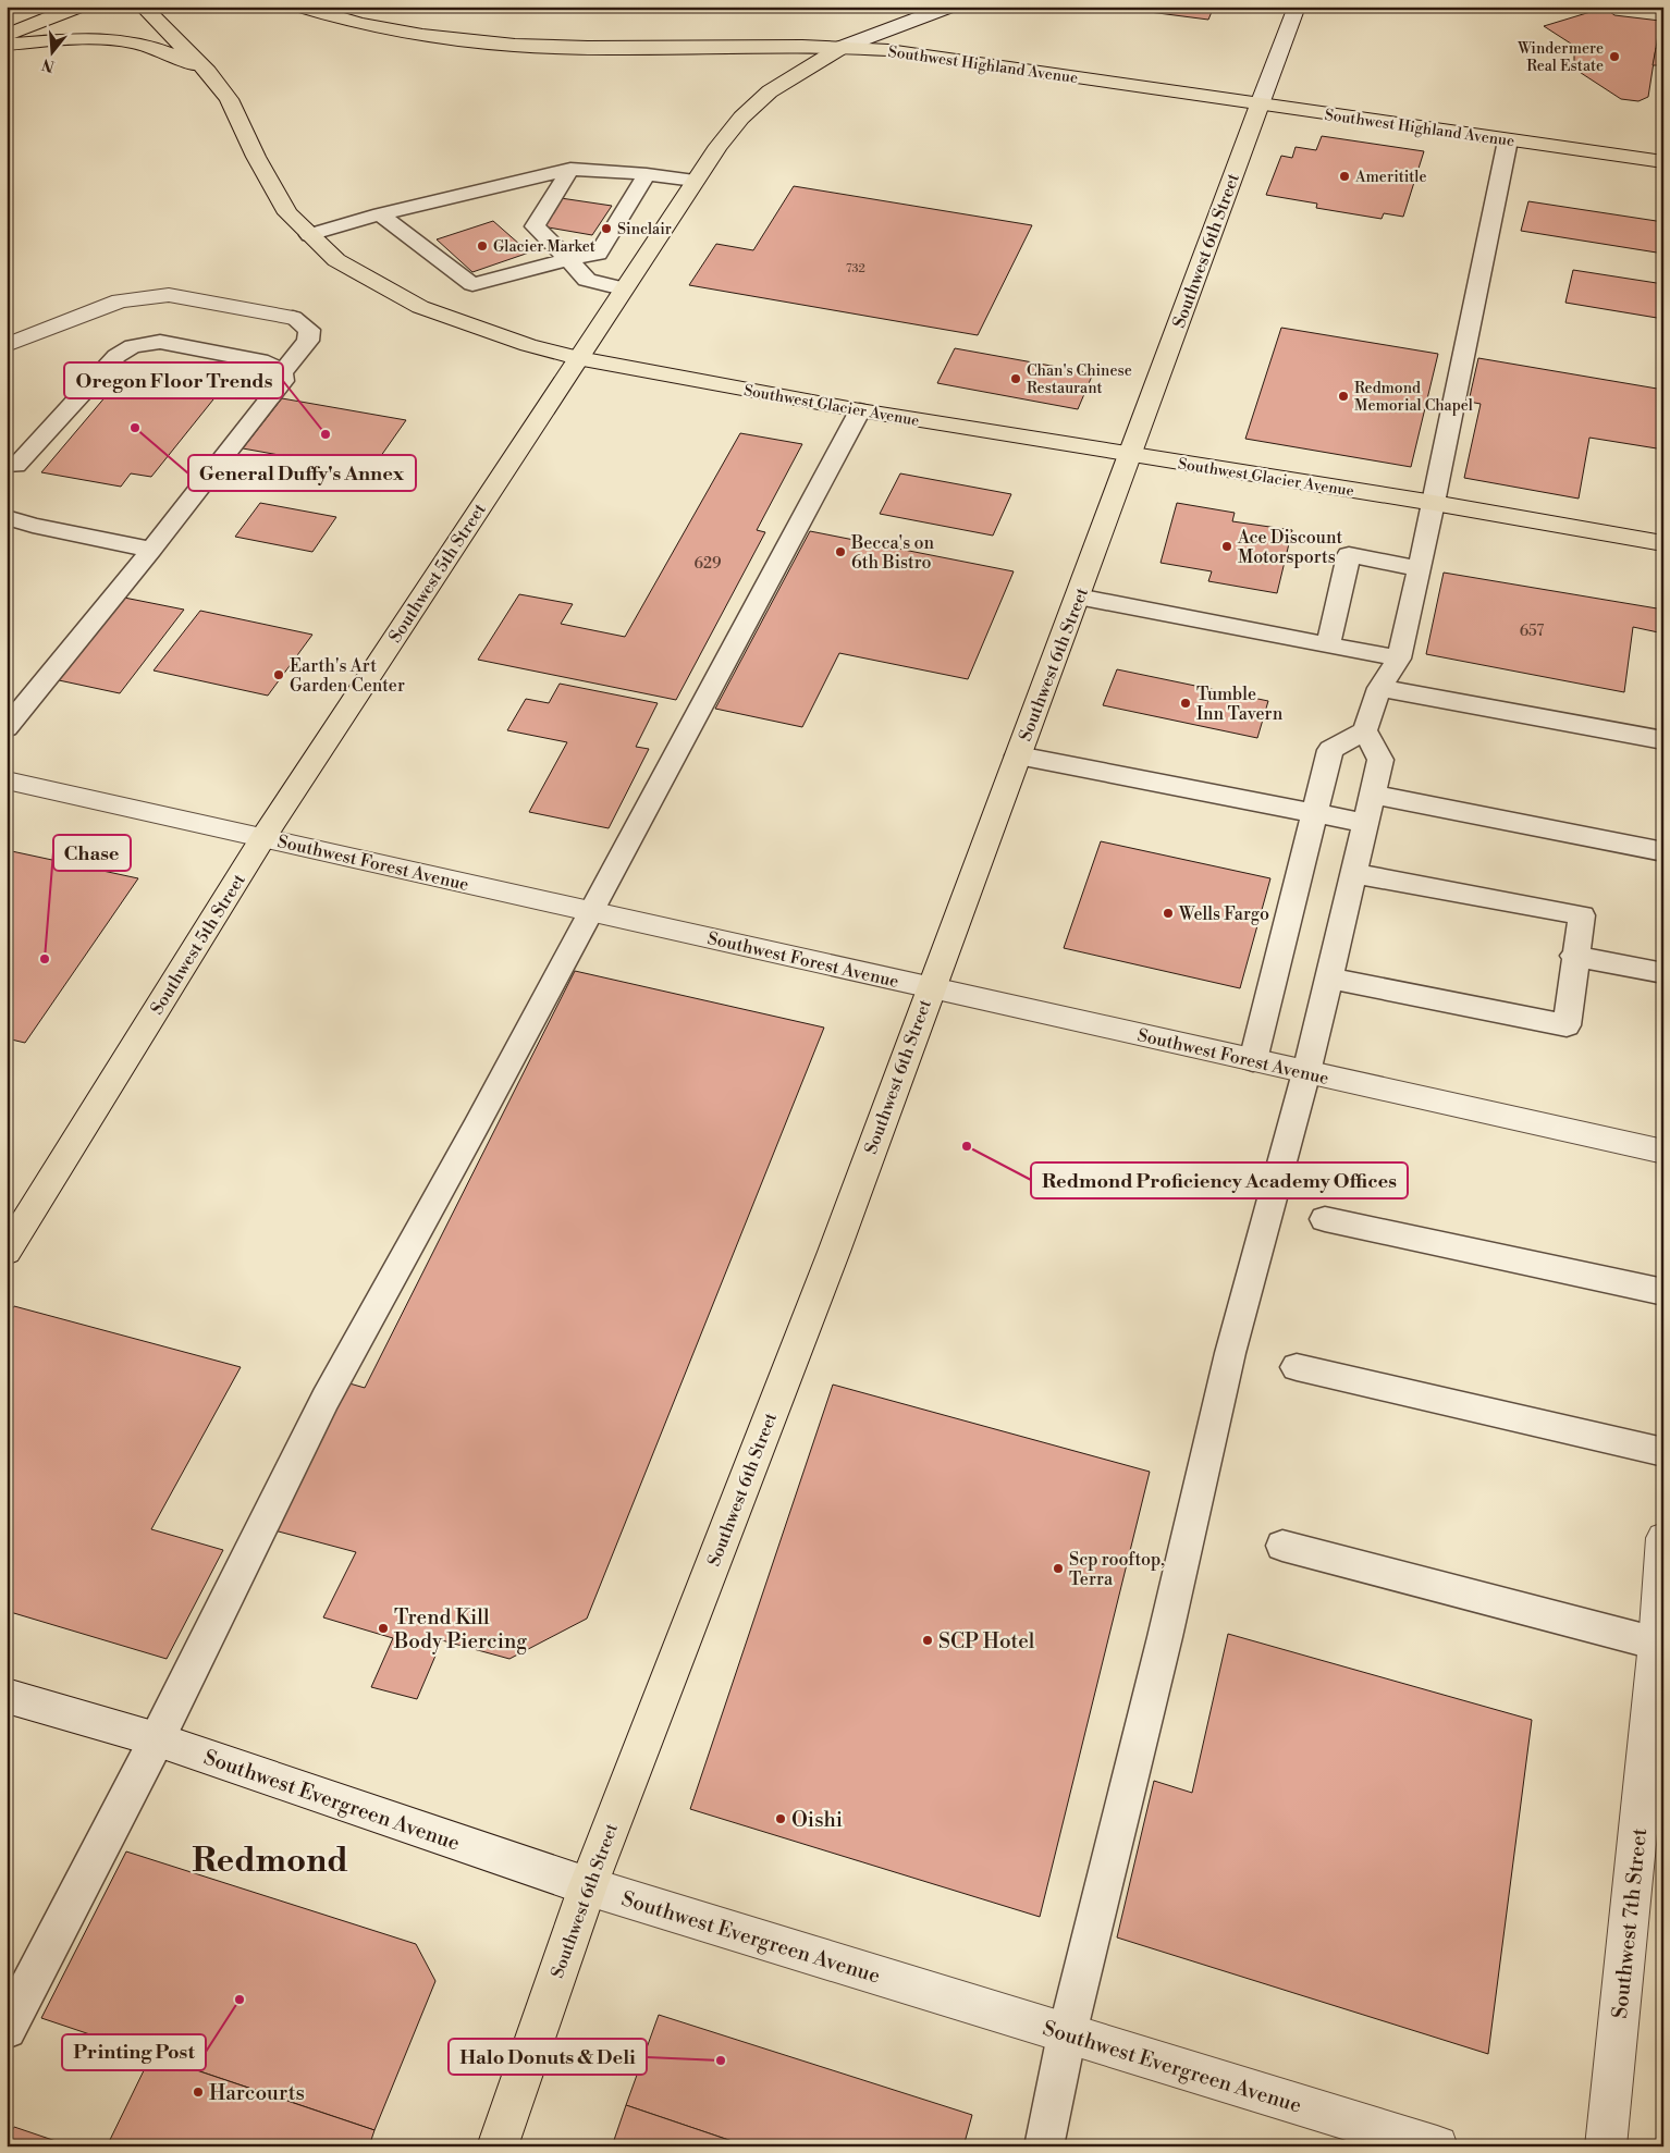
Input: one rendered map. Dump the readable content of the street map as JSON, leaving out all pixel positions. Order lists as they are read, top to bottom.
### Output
{
  "streets": {
    "main road": [
      "Southwest Highland Avenue",
      "Southwest 6th Street",
      "Southwest Glacier Avenue",
      "Southwest 5th Street"
    ],
    "street": ["Southwest Forest Avenue", "Southwest Evergreen Avenue", "Southwest 7th Street"]
  },
  "crossings": [
    ["Southwest Highland Avenue", "Southwest 6th Street"],
    ["Southwest Highland Avenue", "Southwest 5th Street"],
    ["Southwest 6th Street", "Southwest Glacier Avenue"],
    ["Southwest 6th Street", "Southwest Forest Avenue"],
    ["Southwest 6th Street", "Southwest Evergreen Avenue"],
    ["Southwest Glacier Avenue", "Southwest 5th Street"],
    ["Southwest 5th Street", "Southwest Forest Avenue"]
  ],
  "districts": ["Redmond"],
  "places": [
    "Windermere Real Estate",
    "Amerititle",
    "Sinclair",
    "Glacier Market",
    "Chan's Chinese Restaurant",
    "Redmond Memorial Chapel",
    "General Duffy's Annex",
    "Oregon Floor Trends",
    "Ace Discount Motorsports",
    "Becca's on 6th Bistro",
    "Earth's Art Garden Center",
    "Tumble Inn Tavern",
    "Wells Fargo",
    "Chase",
    "Redmond Proficiency Academy Offices",
    "Scp rooftop, Terra",
    "Trend Kill Body Piercing",
    "SCP Hotel",
    "Oishi",
    "Printing Post",
    "Halo Donuts & Deli",
    "Harcourts"
  ],
  "house_numbers": ["732", "629", "657"],
  "north": "bottom"
}
